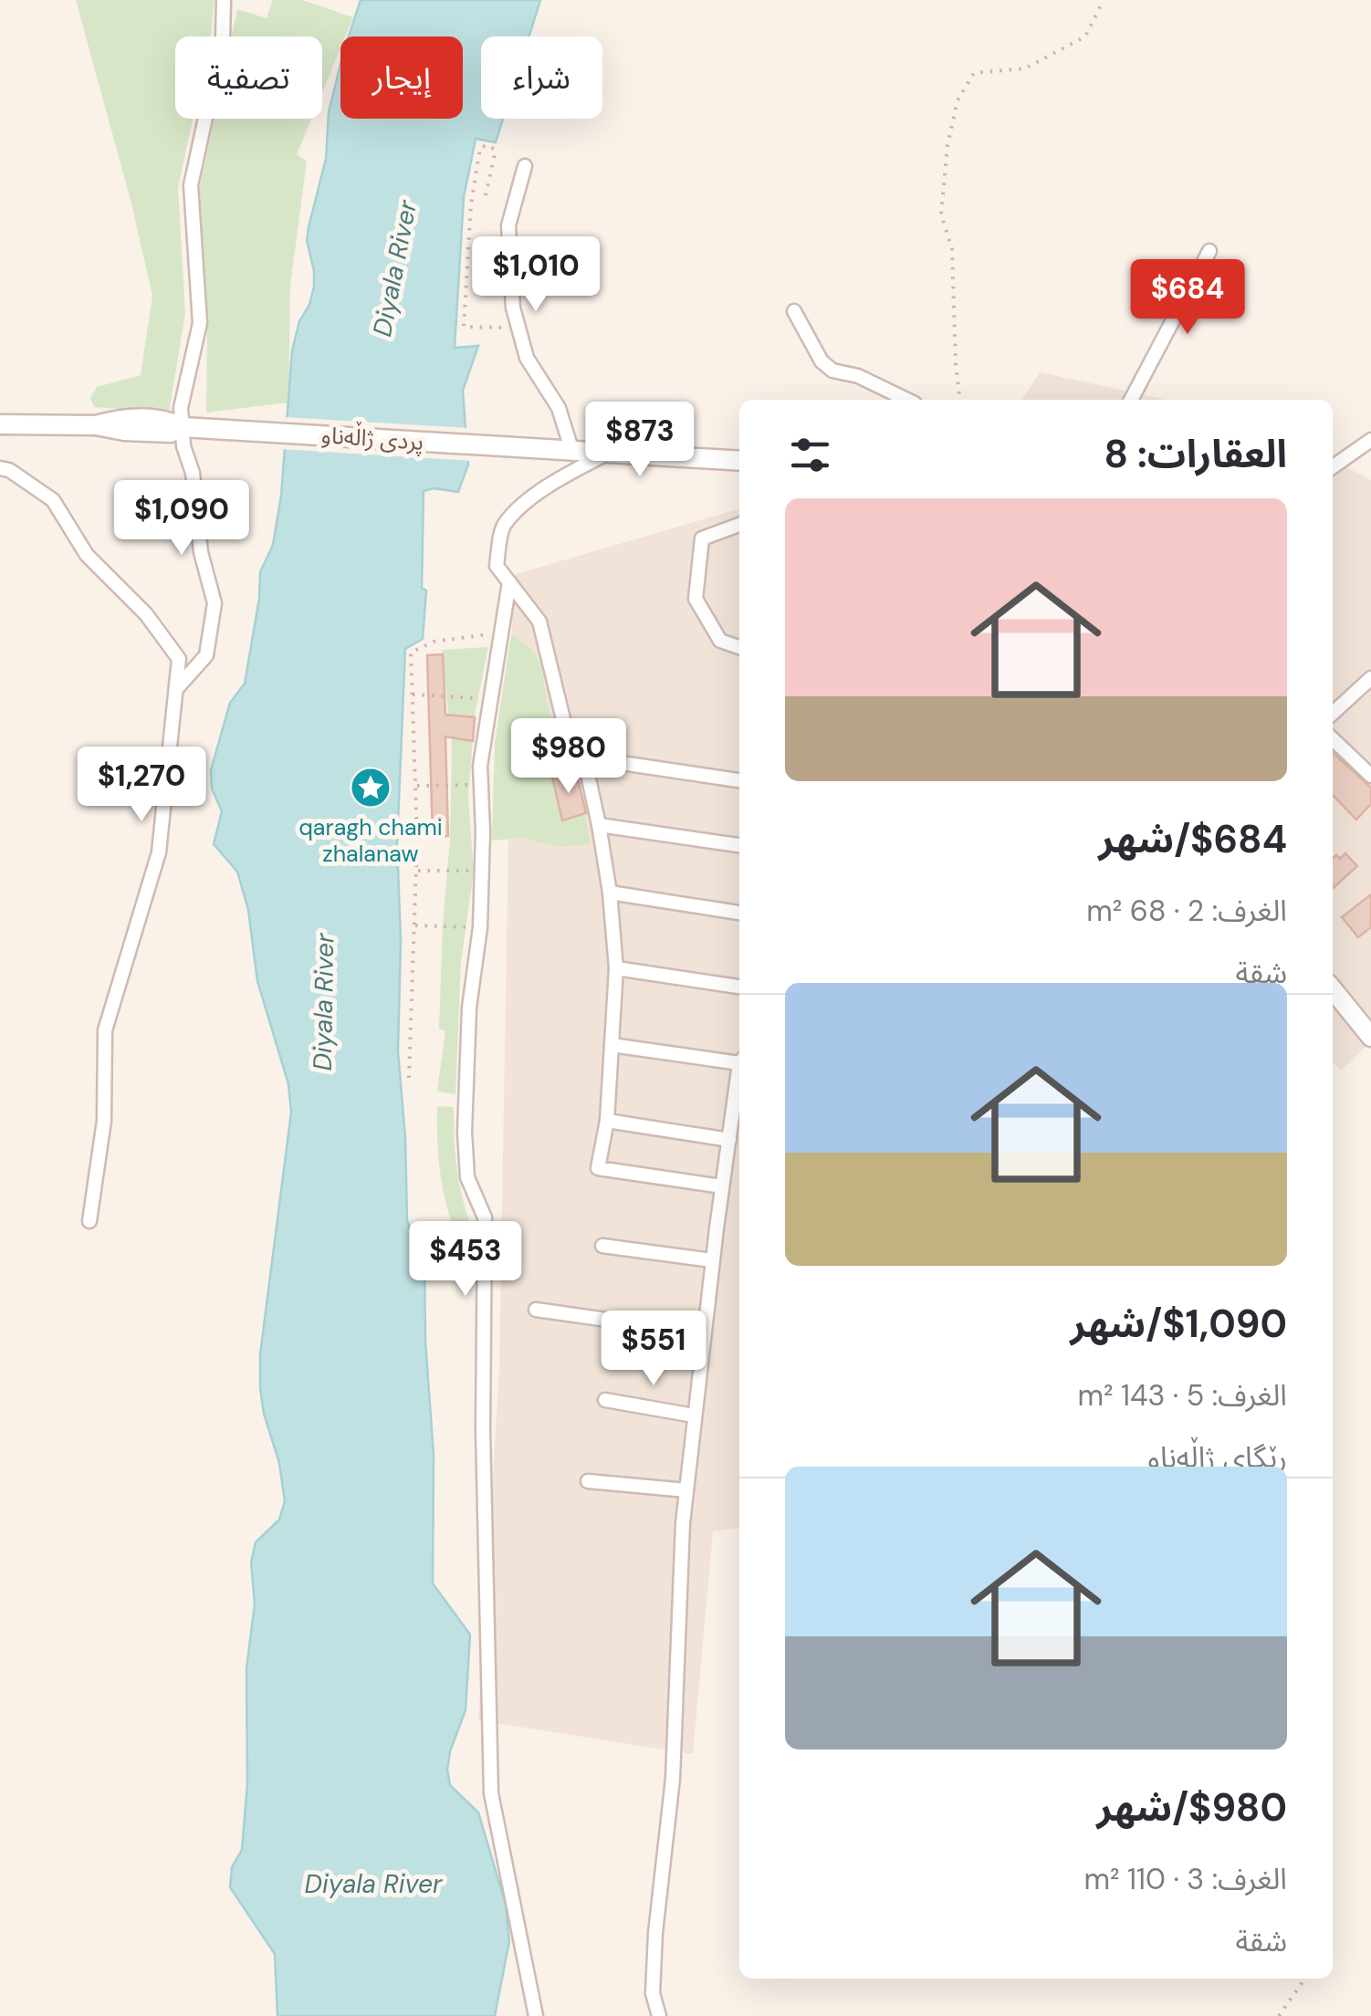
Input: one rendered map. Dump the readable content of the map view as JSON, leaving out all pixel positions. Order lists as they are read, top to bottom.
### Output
{
  "streets": {
    "main road": ["پردی ژاڵەناو"]
  },
  "water": ["Diyala River"],
  "places": {
    "place": ["qaragh chami zhalanaw"]
  },
  "page": {
    "chip": ["شراء", "إيجار", "تصفية"],
    "price": [
      "$1,010",
      "$684",
      "$873",
      "$1,090",
      "$980",
      "$1,270",
      "$453",
      "$551"
    ],
    "heading": "العقارات: 8",
    "list": [
      {
        "name": "$684/شهر",
        "note": "الغرف: 2 · 68 m² · شقة"
      },
      {
        "name": "$1,090/شهر",
        "note": "الغرف: 5 · 143 m² · ڕێگای ژاڵەناو"
      },
      {
        "name": "$980/شهر",
        "note": "الغرف: 3 · 110 m² · شقة"
      }
    ]
  }
}
